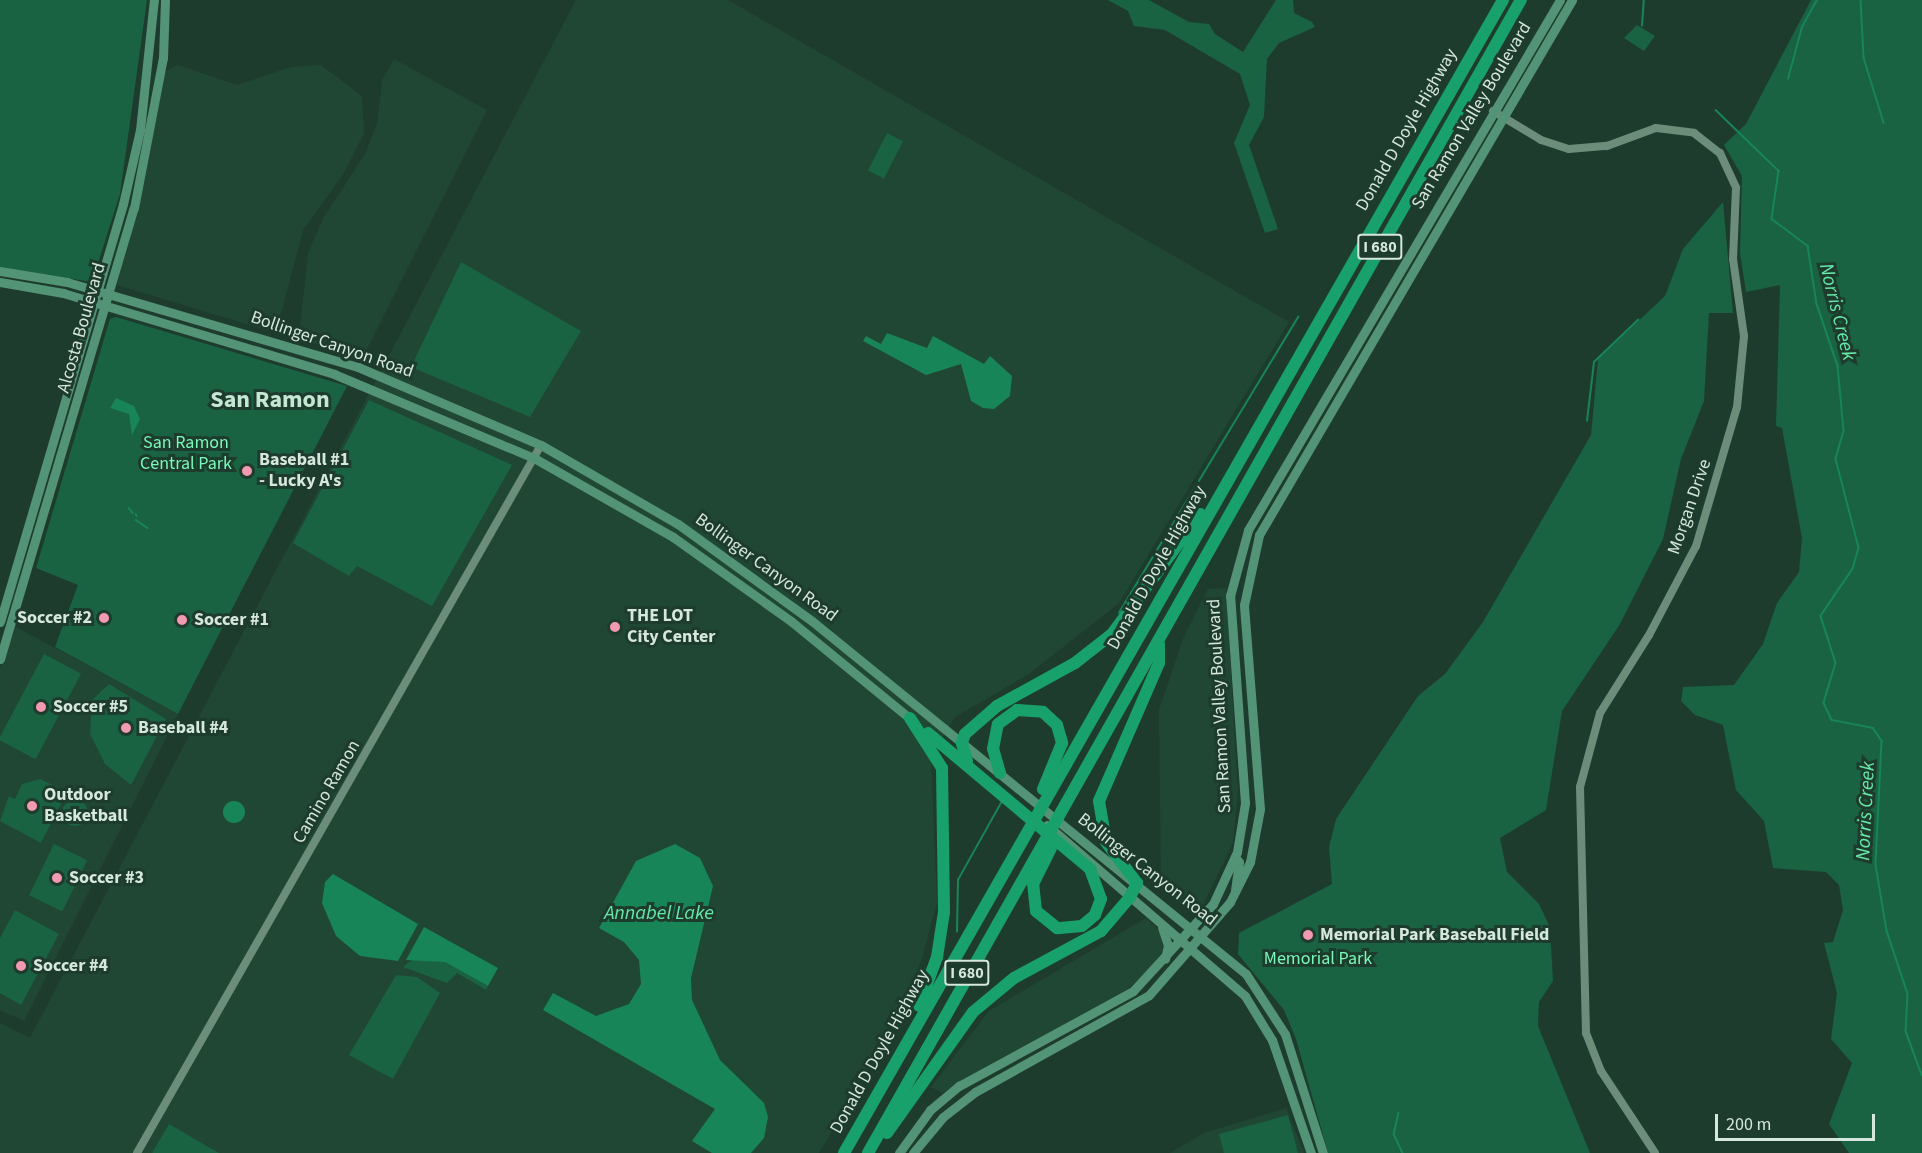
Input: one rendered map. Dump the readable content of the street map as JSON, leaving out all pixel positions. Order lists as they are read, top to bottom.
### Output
{
  "streets": {
    "highway": ["Donald D Doyle Highway", "I 680"],
    "main road": ["San Ramon Valley Boulevard", "Alcosta Boulevard", "Bollinger Canyon Road"],
    "street": ["Morgan Drive", "Camino Ramon"]
  },
  "crossings": [
    ["San Ramon Valley Boulevard", "Bollinger Canyon Road"],
    ["San Ramon Valley Boulevard", "Morgan Drive"],
    ["Alcosta Boulevard", "Bollinger Canyon Road"],
    ["Bollinger Canyon Road", "Camino Ramon"]
  ],
  "districts": ["San Ramon"],
  "water": ["Norris Creek", "Annabel Lake"],
  "parks": ["San Ramon Central Park", "Memorial Park"],
  "places": [
    "Baseball #1 - Lucky A's",
    "Soccer #2",
    "Soccer #1",
    "THE LOT City Center",
    "Soccer #5",
    "Baseball #4",
    "Outdoor Basketball",
    "Soccer #3",
    "Memorial Park Baseball Field",
    "Soccer #4"
  ],
  "scale_bar": "200 m"
}
